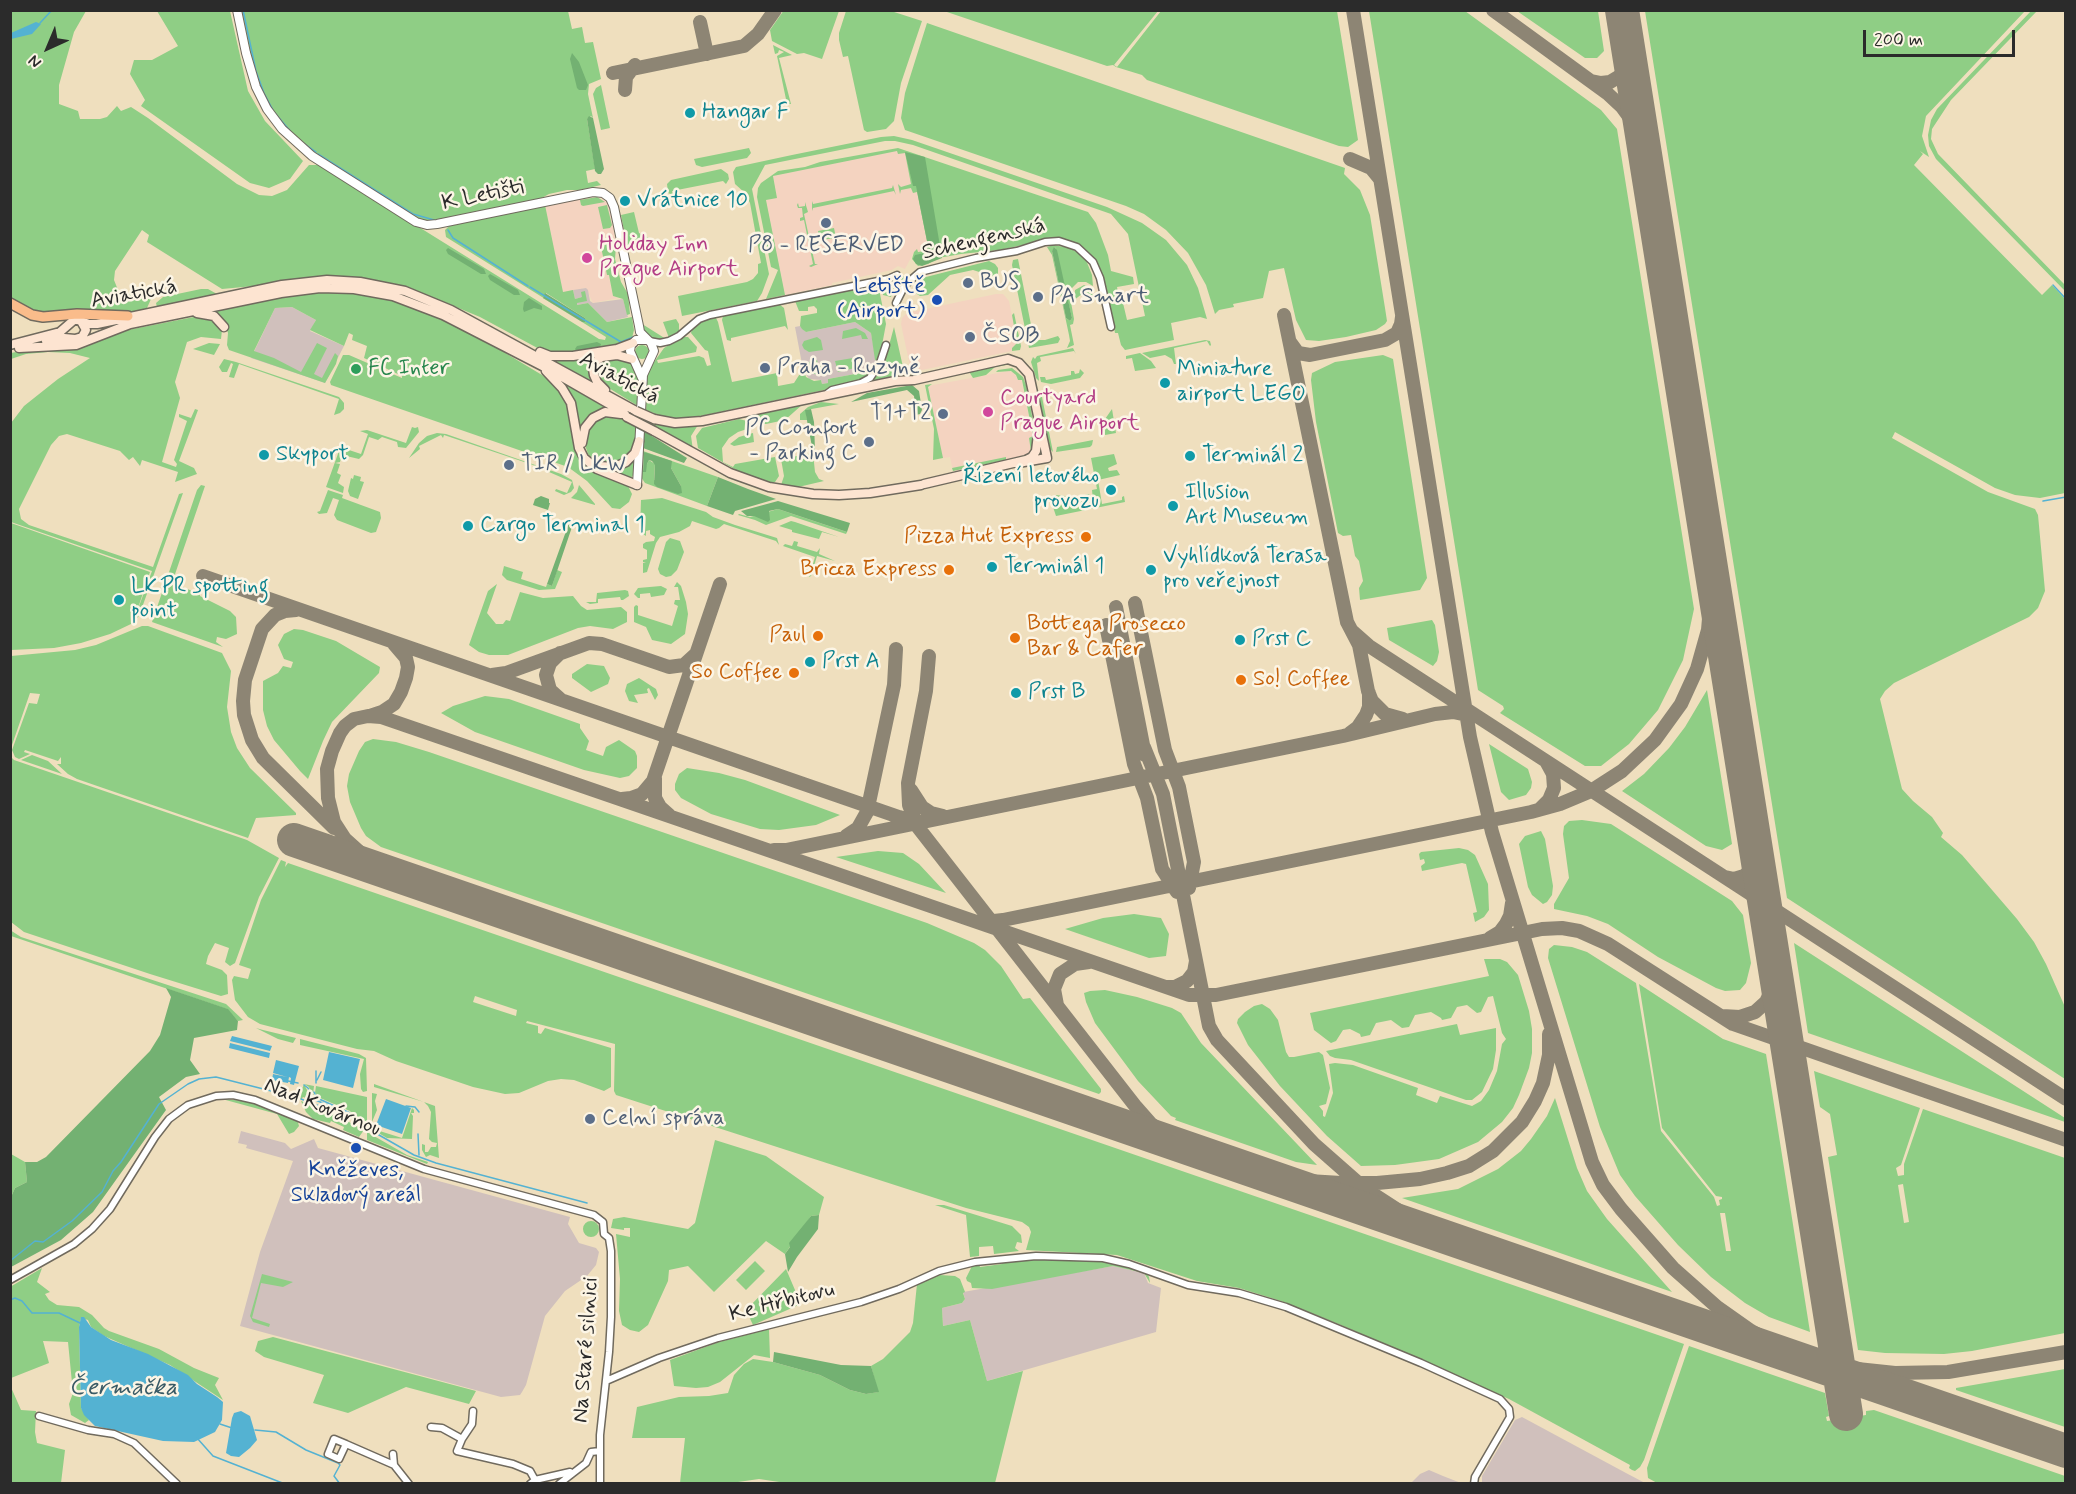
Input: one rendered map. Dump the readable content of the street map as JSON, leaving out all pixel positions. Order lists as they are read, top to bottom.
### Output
{
  "streets": {
    "main road": ["Aviatická"],
    "street": [
      "K Letišti",
      "Schengenská",
      "Nad Kovárnou",
      "Ke Hřbitovu",
      "Na Staré silnici"
    ]
  },
  "crossings": [
    ["Nad Kovárnou", "Na Staré silnici"],
    ["Ke Hřbitovu", "Na Staré silnici"]
  ],
  "water": ["Čermačka"],
  "places": [
    "Hangar F",
    "Vrátnice 10",
    "P8 - RESERVED",
    "Holiday Inn Prague Airport",
    "BUS",
    "PA Smart",
    "Letiště (Airport)",
    "ČSOB",
    "Praha - Ruzyně",
    "FC Inter",
    "Miniature airport LEGO",
    "Courtyard Prague Airport",
    "T1+T2",
    "PC Comfort - Parking C",
    "Skyport",
    "Terminál 2",
    "TIR / LKW",
    "Řízení letového provozu",
    "Illusion Art Museum",
    "Cargo Terminal 1",
    "Pizza Hut Express",
    "Terminál 1",
    "Bricca Express",
    "Vyhlídková Terasa pro veřejnost",
    "LKPR spotting point",
    "Paul",
    "Bottega Prosecco Bar & Cafer",
    "Prst C",
    "Prst A",
    "So Coffee",
    "So! Coffee",
    "Prst B",
    "Celní správa",
    "Kněževes, Skladový areál"
  ],
  "scale_bar": "200 m",
  "north": "bottom left"
}
